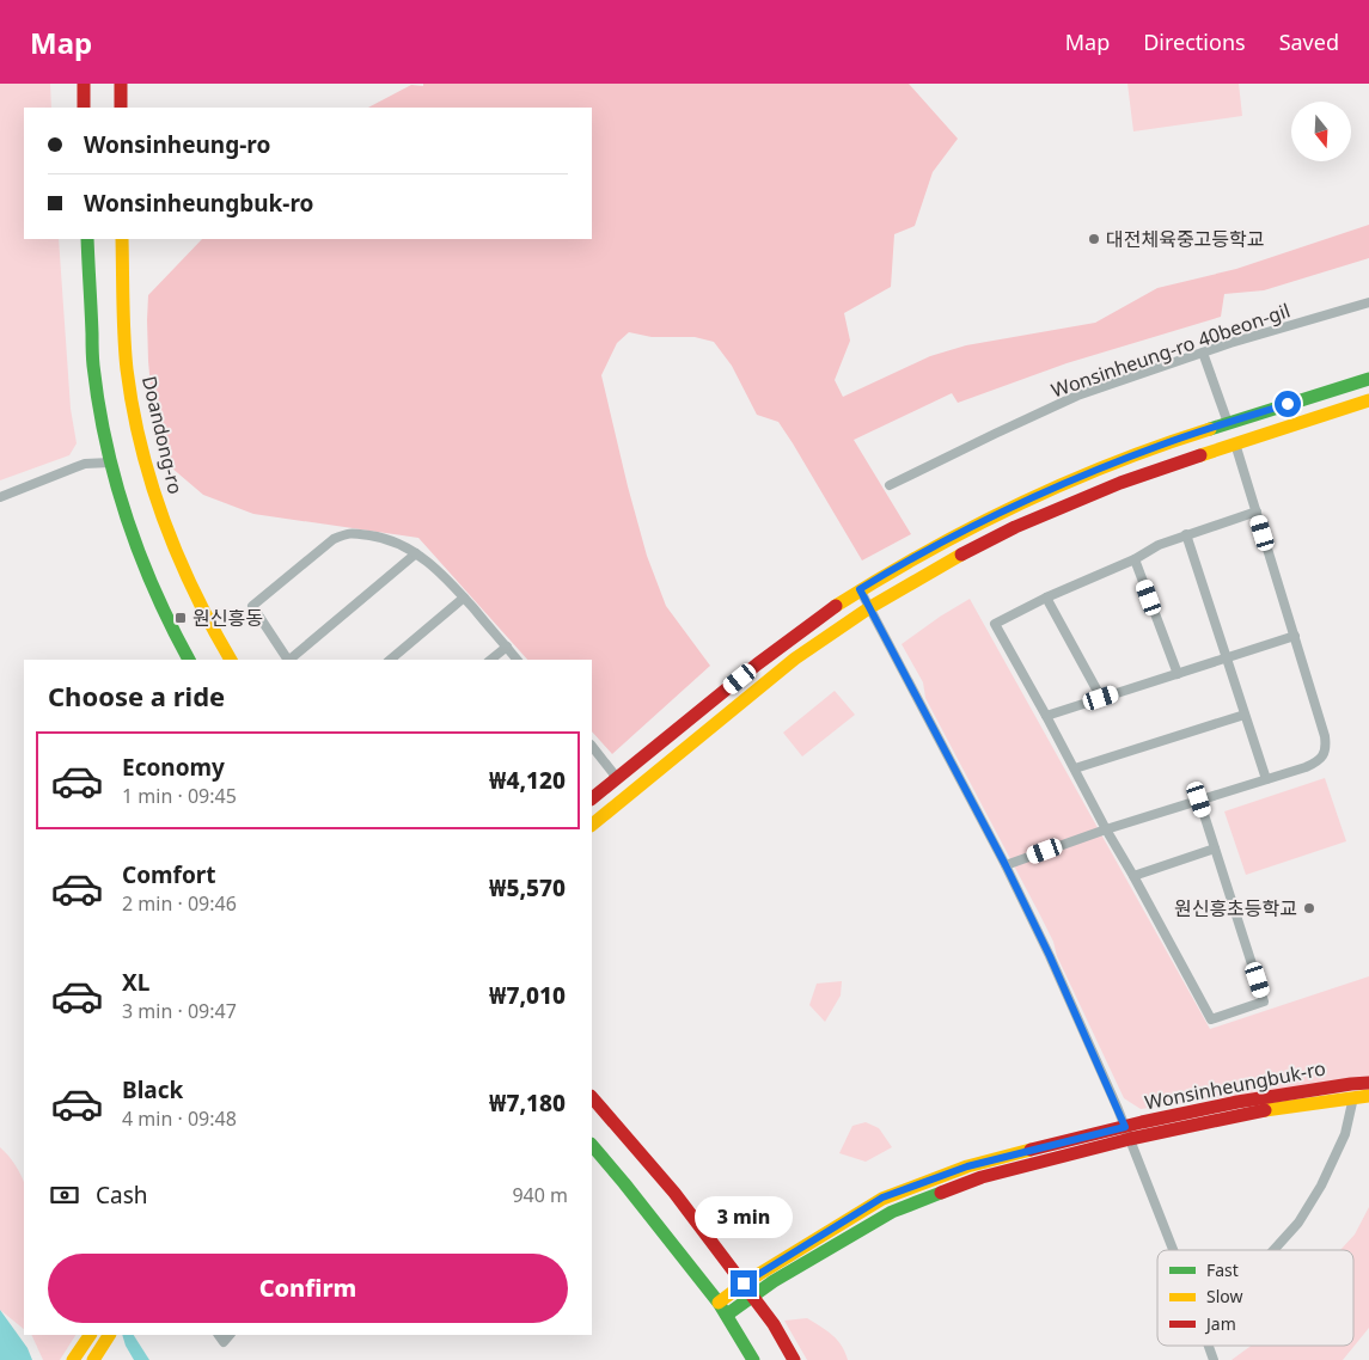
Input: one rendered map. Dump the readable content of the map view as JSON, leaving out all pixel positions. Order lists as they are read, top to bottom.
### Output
{
  "streets": {
    "street": ["Wonsinheung-ro 40beon-gil", "Doandong-ro", "Wonsinheungbuk-ro"]
  },
  "places": {
    "other": ["대전체육중고등학교", "원신흥초등학교"],
    "transit": ["원신흥동"]
  },
  "legend": ["Fast", "Slow", "Jam"],
  "north": "bottom",
  "page": {
    "header": "Map",
    "nav": ["Map", "Directions", "Saved"],
    "banner": ["Wonsinheung-ro", "Wonsinheungbuk-ro"],
    "heading": "Choose a ride",
    "list": [
      {
        "name": "Economy",
        "note": "1 min · 09:45",
        "value": "₩4,120"
      },
      {
        "name": "Comfort",
        "note": "2 min · 09:46",
        "value": "₩5,570"
      },
      {
        "name": "XL",
        "note": "3 min · 09:47",
        "value": "₩7,010"
      },
      {
        "name": "Black",
        "note": "4 min · 09:48",
        "value": "₩7,180"
      }
    ],
    "pay": ["Cash", "940 m"],
    "bubble": "3 min",
    "buttons": "Confirm"
  }
}
